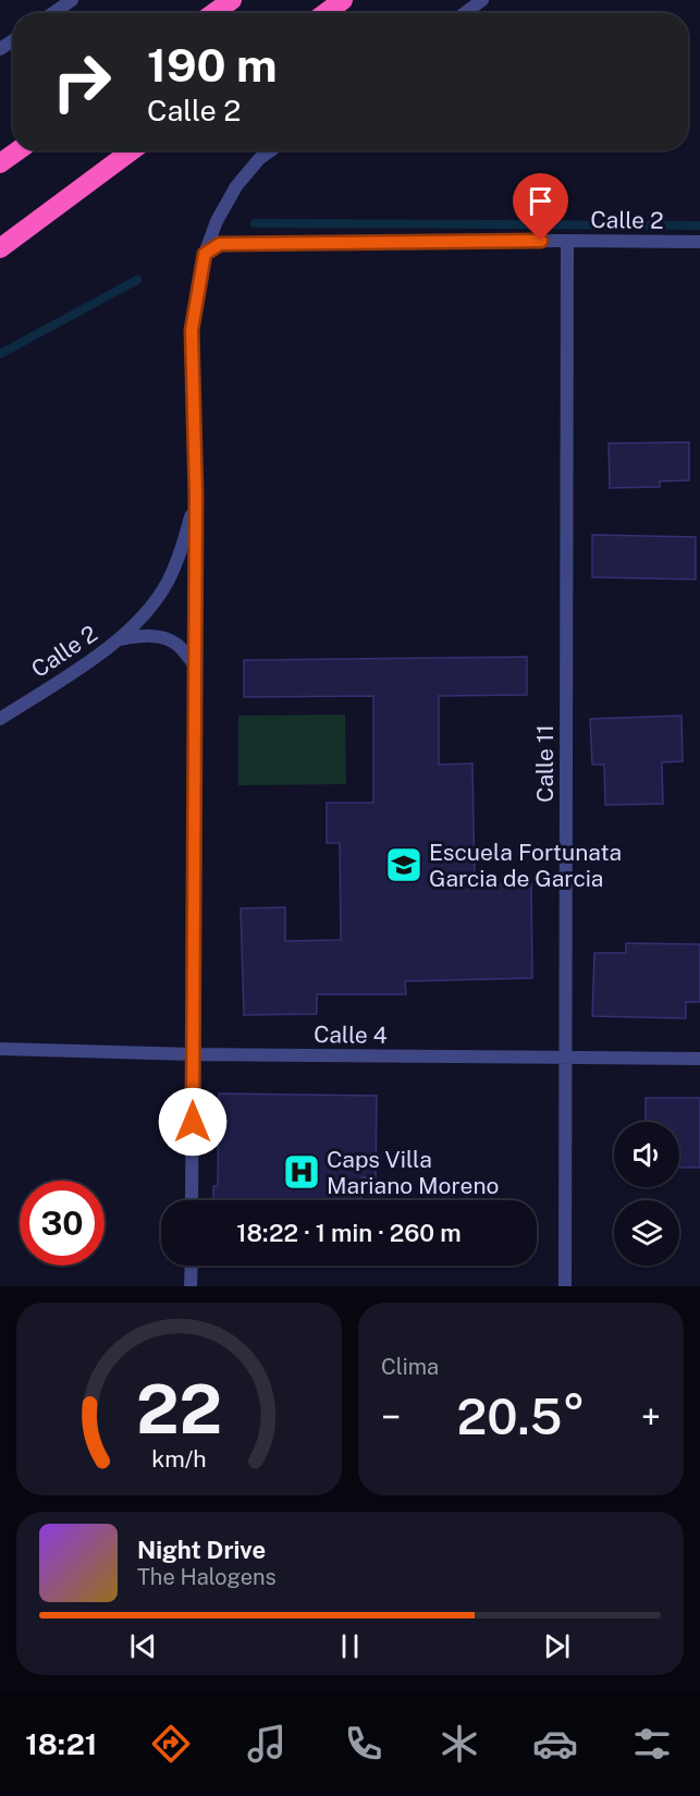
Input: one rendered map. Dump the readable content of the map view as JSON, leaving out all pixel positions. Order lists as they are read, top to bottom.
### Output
{
  "streets": {
    "street": ["Calle 2", "Calle 11", "Calle 4"]
  },
  "crossings": [
    ["Calle 2", "Calle 11"],
    ["Calle 11", "Calle 4"]
  ],
  "places": {
    "school or university": ["Escuela Fortunata Garcia de Garcia"],
    "hospital": ["Caps Villa Mariano Moreno"]
  },
  "page": {
    "turn": ["190 m", "Calle 2"],
    "limit": "30",
    "trip": "18:22 · 1 min · 260 m",
    "tile": "Clima",
    "heat": ["−", "20.5°", "+"],
    "song": ["Night Drive", "The Halogens"],
    "tabs": "18:21",
    "gauge": ["22", "km/h"]
  }
}
